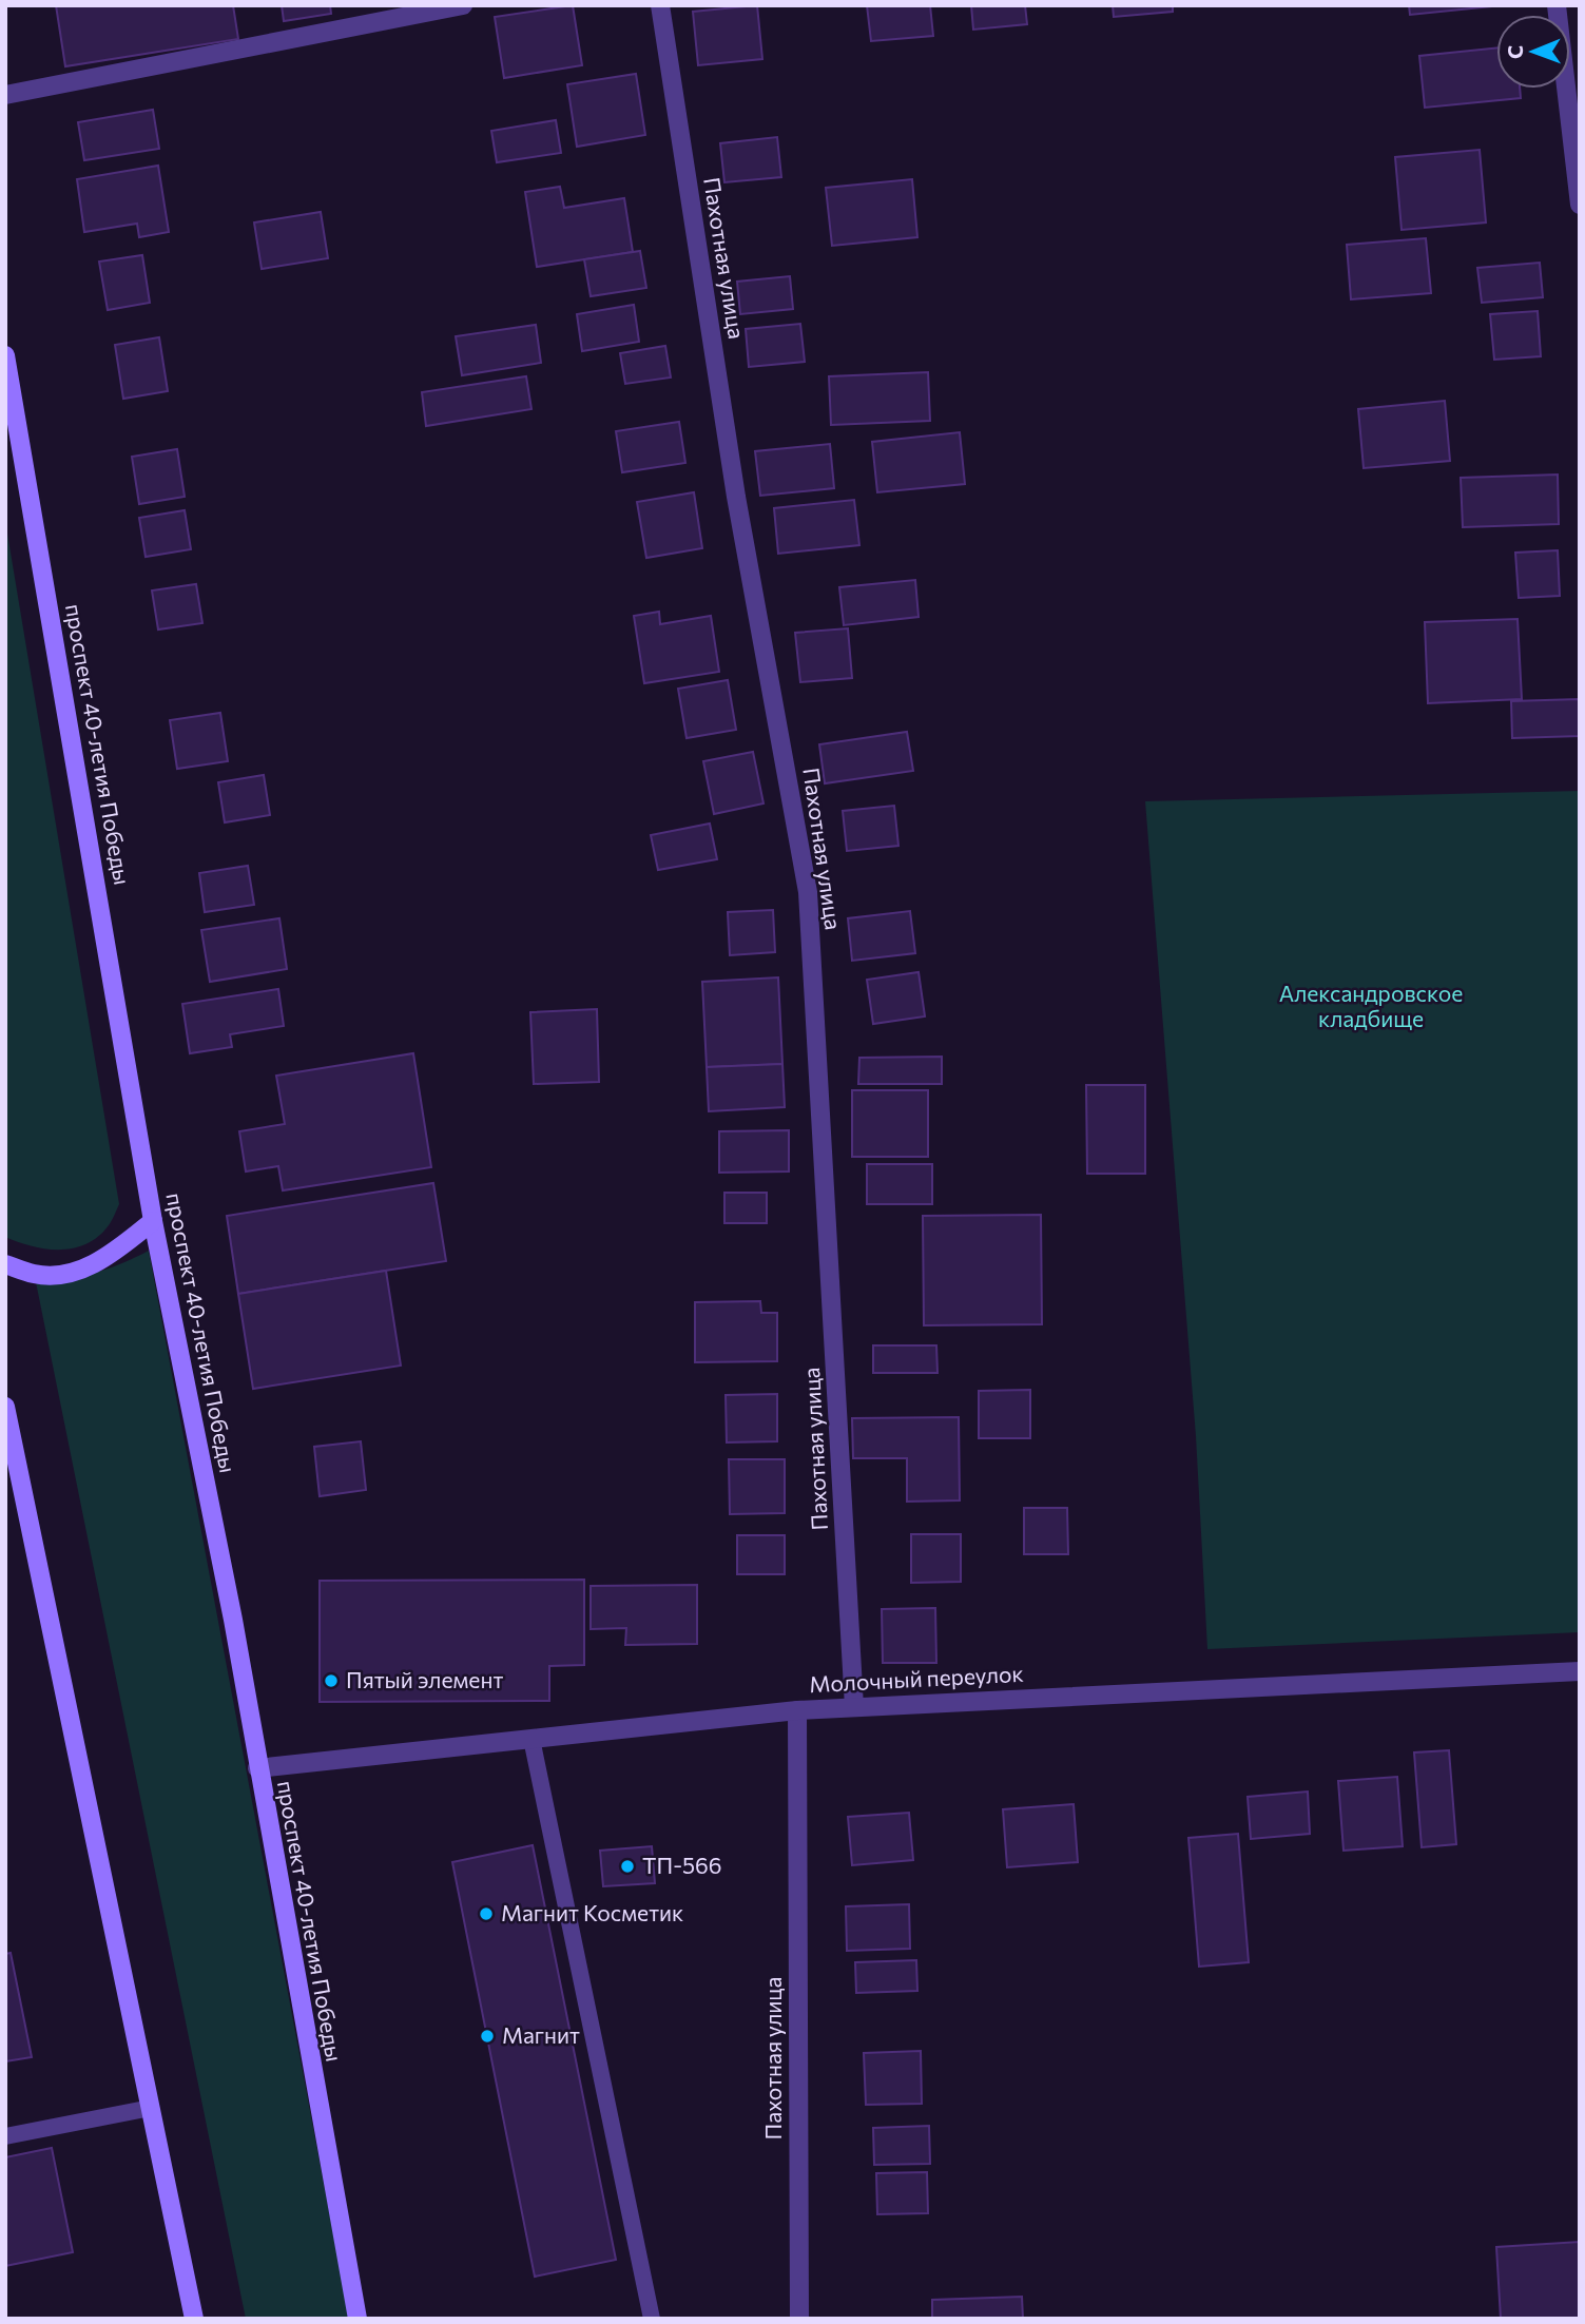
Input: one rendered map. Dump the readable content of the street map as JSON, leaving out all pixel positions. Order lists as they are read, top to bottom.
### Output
{
  "streets": {
    "main road": ["проспект 40-летия Победы"],
    "street": ["Пахотная улица", "Молочный переулок"]
  },
  "crossings": [
    ["Пахотная улица", "Молочный переулок"],
    ["проспект 40-летия Победы", "Молочный переулок"]
  ],
  "parks": ["Александровское кладбище"],
  "places": [
    "Пятый элемент",
    "ТП-566",
    "Магнит Косметик",
    "Магнит"
  ],
  "north": "left"
}
